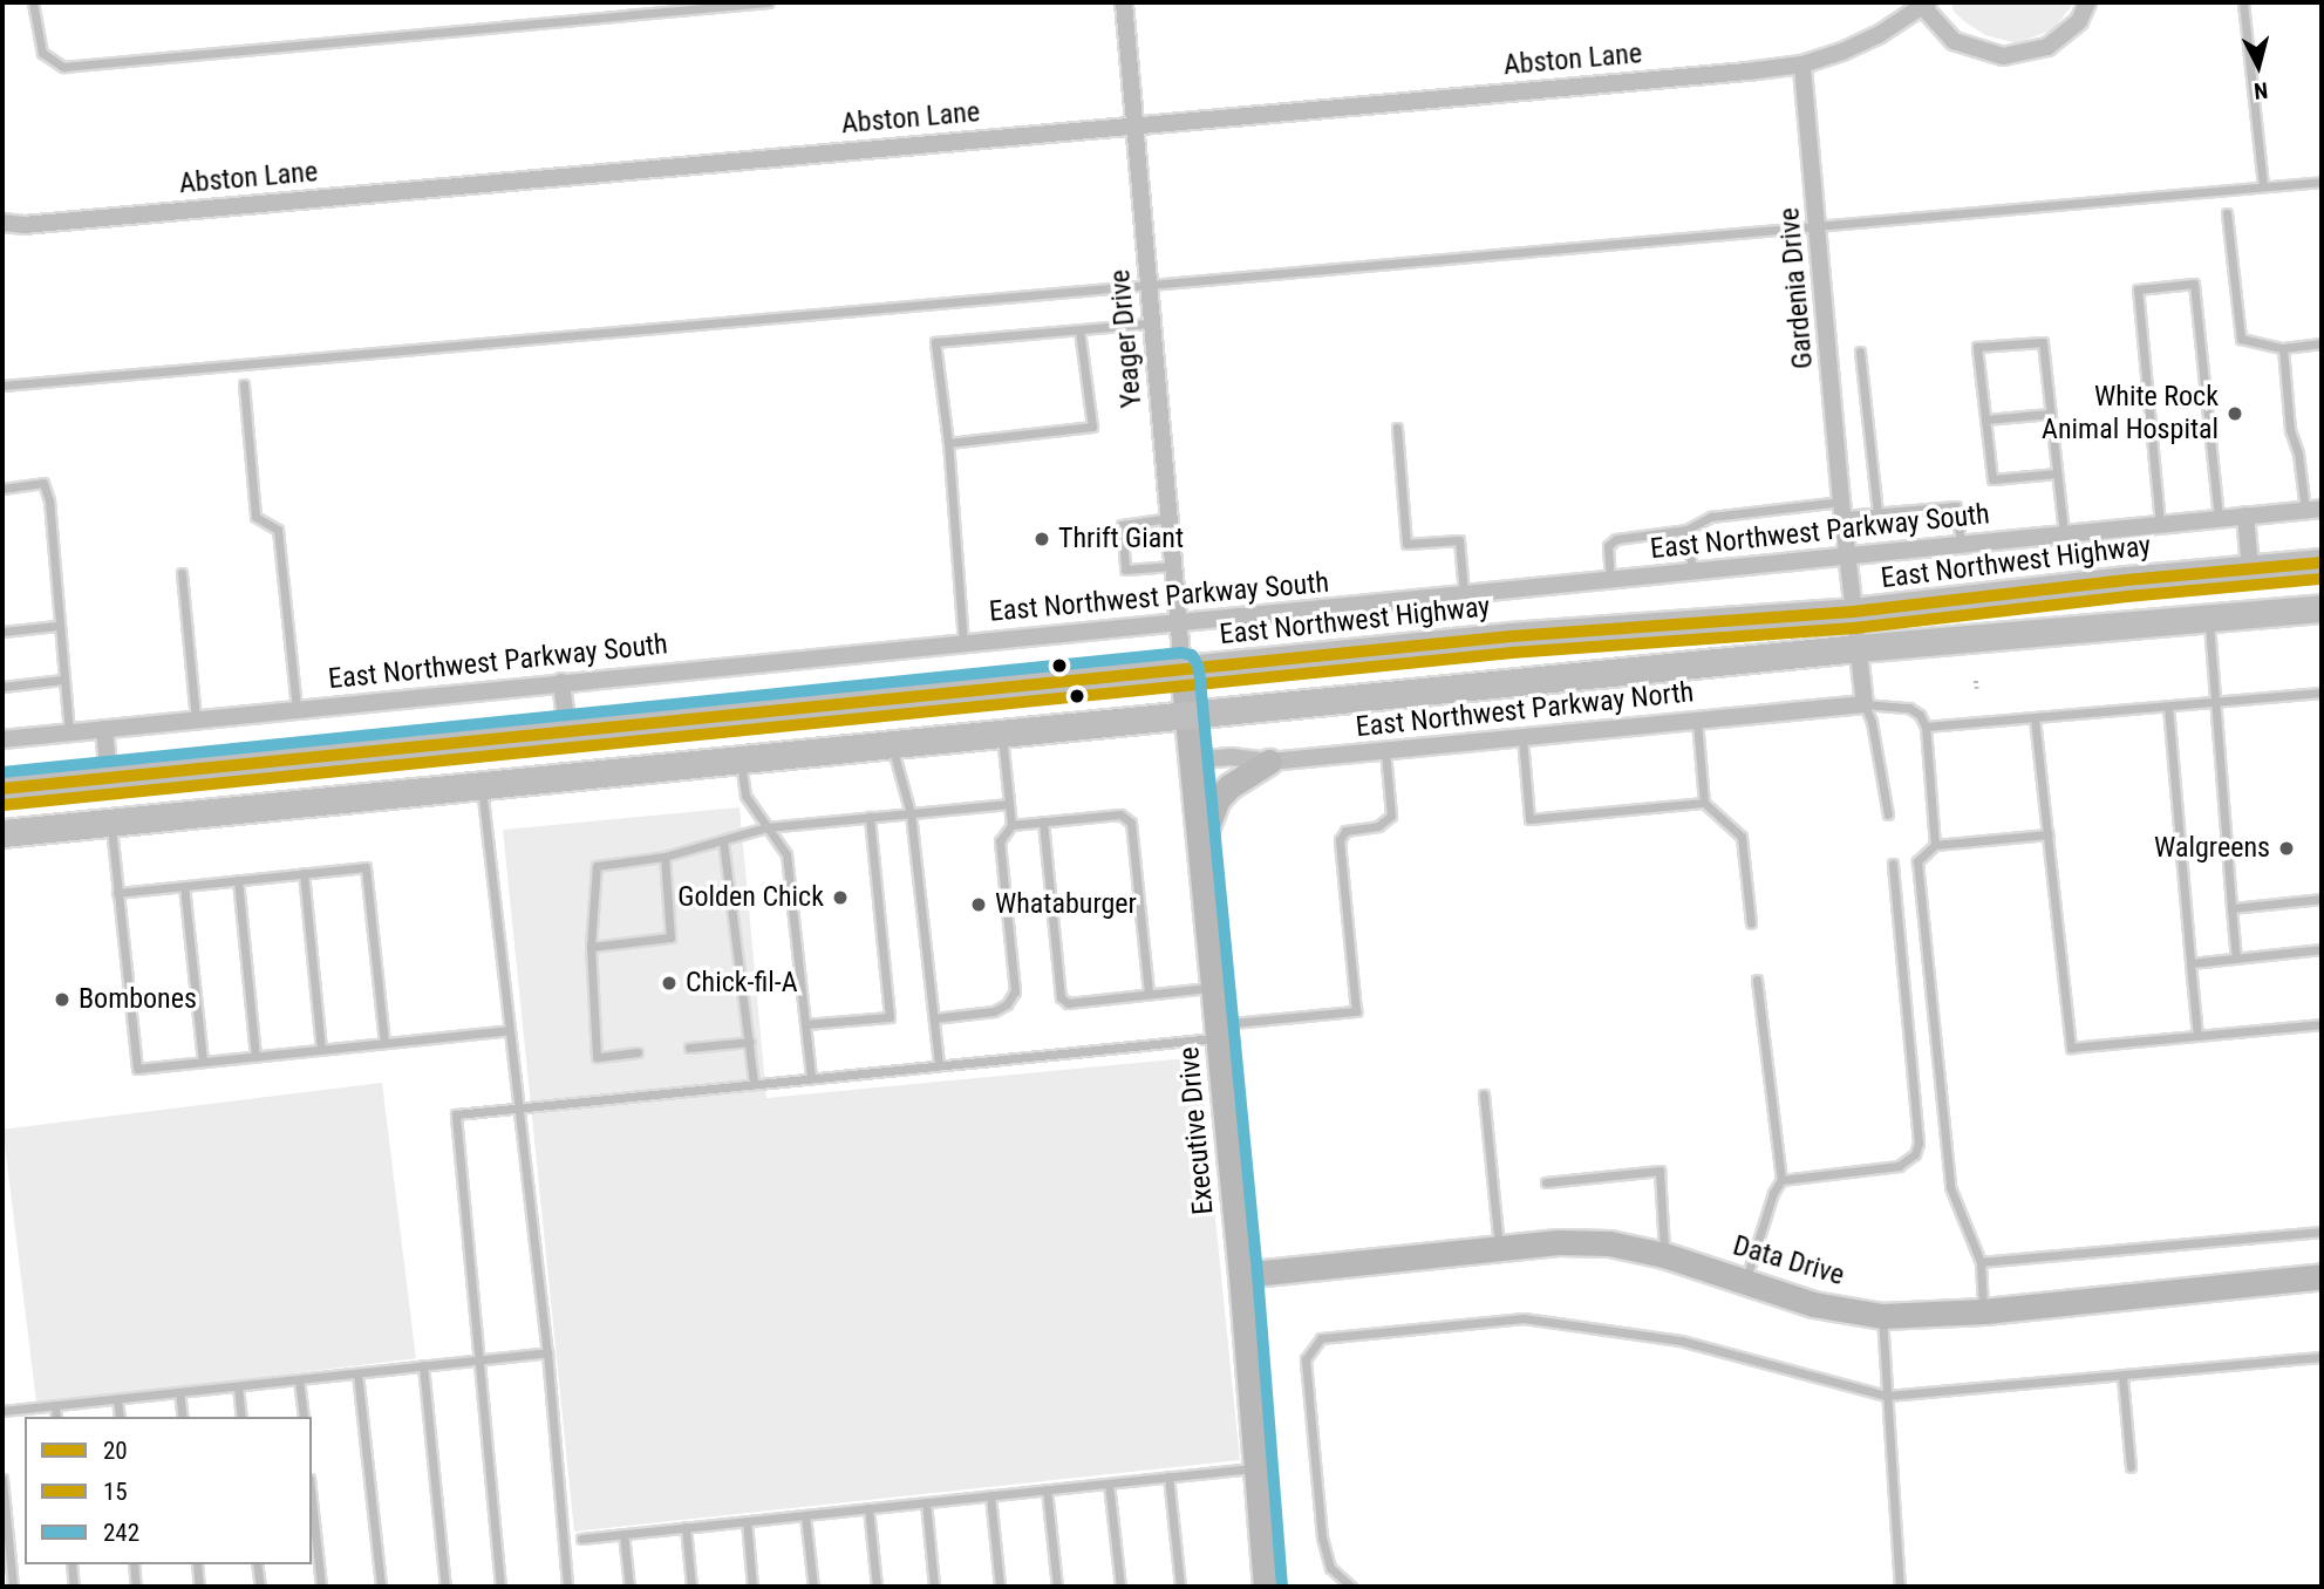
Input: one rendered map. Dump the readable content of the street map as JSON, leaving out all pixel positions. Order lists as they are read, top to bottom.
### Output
{
  "streets": {
    "main road": ["East Northwest Highway"],
    "street": [
      "Abston Lane",
      "Gardenia Drive",
      "Yeager Drive",
      "East Northwest Parkway South",
      "East Northwest Parkway North",
      "Executive Drive",
      "Data Drive"
    ]
  },
  "crossings": [
    ["Abston Lane", "Gardenia Drive"],
    ["Abston Lane", "Yeager Drive"],
    ["Gardenia Drive", "East Northwest Parkway South"],
    ["Gardenia Drive", "East Northwest Highway"],
    ["Gardenia Drive", "East Northwest Parkway North"],
    ["Yeager Drive", "East Northwest Parkway South"],
    ["Yeager Drive", "East Northwest Highway"],
    ["Yeager Drive", "Executive Drive"],
    ["East Northwest Highway", "Executive Drive"],
    ["East Northwest Parkway North", "Executive Drive"],
    ["Executive Drive", "Data Drive"]
  ],
  "places": [
    "White Rock Animal Hospital",
    "Thrift Giant",
    "Walgreens",
    "Golden Chick",
    "Whataburger",
    "Chick-fil-A",
    "Bombones"
  ],
  "lines": ["transit line 20", "transit line 15", "transit line 242"],
  "legend": ["20", "15", "242"],
  "north": "bottom"
}
